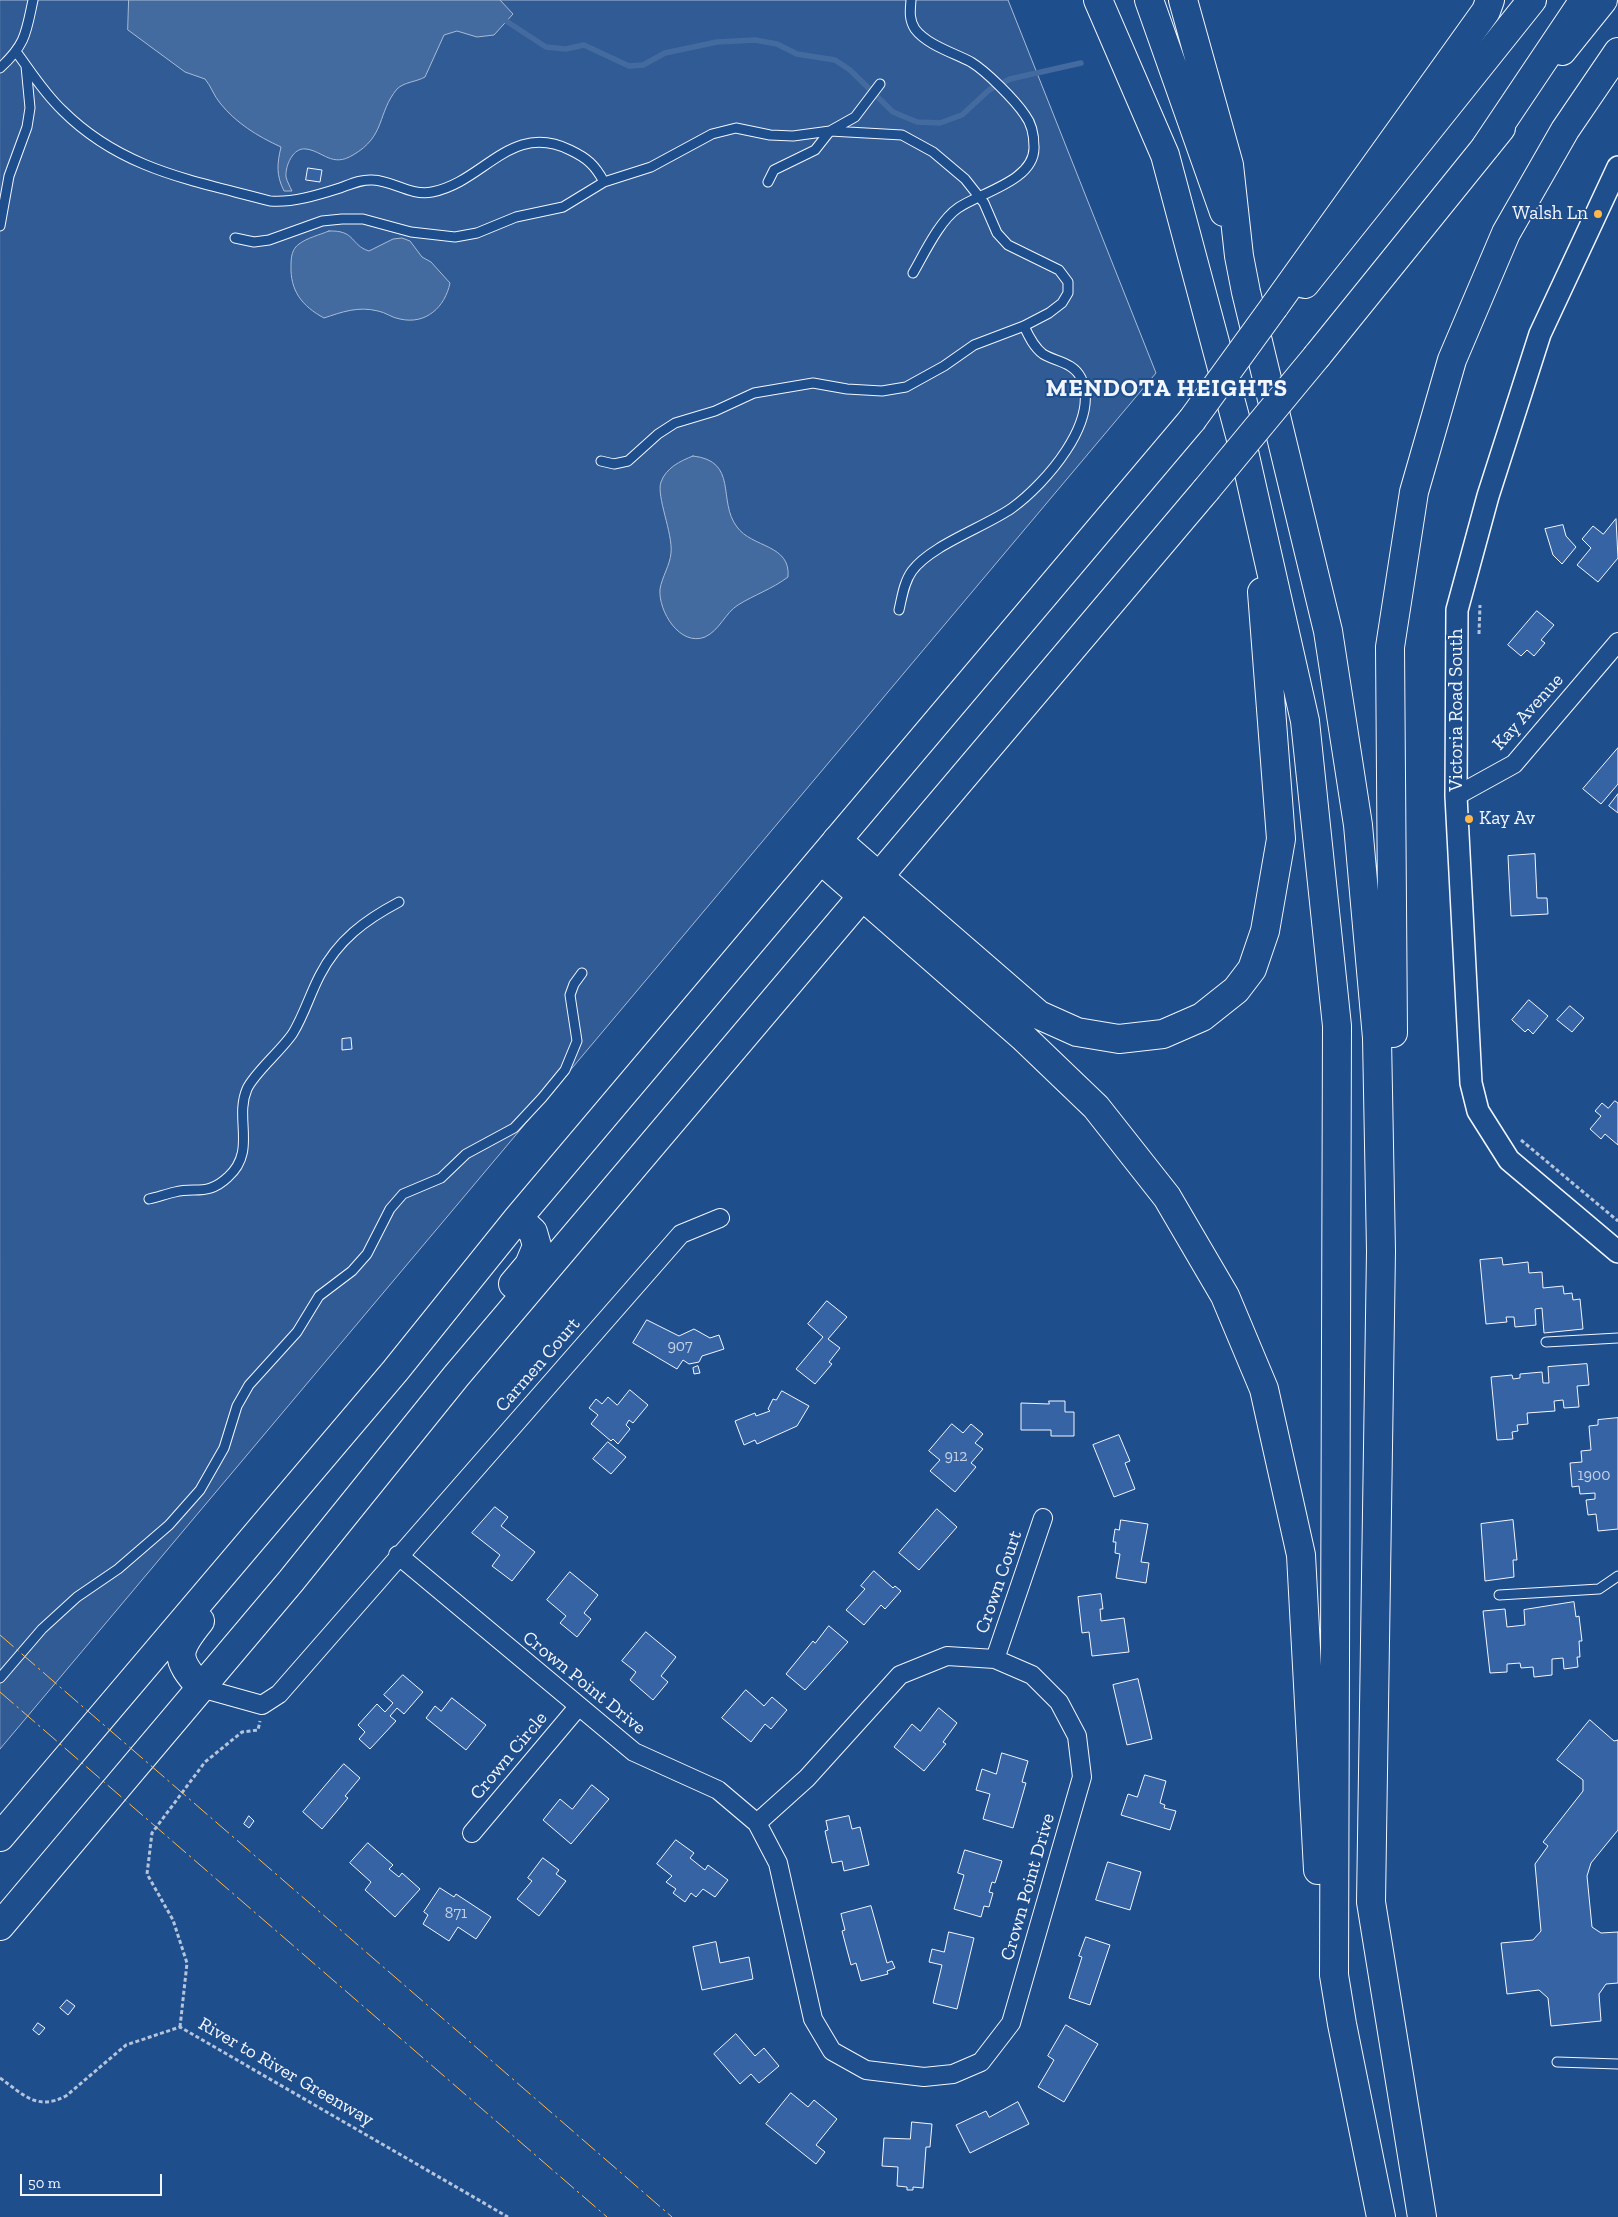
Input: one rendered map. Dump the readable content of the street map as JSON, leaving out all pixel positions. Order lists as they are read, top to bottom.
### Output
{
  "streets": {
    "street": [
      "Victoria Road South",
      "Kay Avenue",
      "Carmen Court",
      "Crown Court",
      "Crown Point Drive",
      "Crown Circle"
    ],
    "path": ["River to River Greenway"]
  },
  "crossings": [
    ["Victoria Road South", "Kay Avenue"],
    ["Carmen Court", "Crown Point Drive"],
    ["Crown Court", "Crown Point Drive"],
    ["Crown Point Drive", "Crown Circle"]
  ],
  "districts": ["MENDOTA HEIGHTS"],
  "places": ["Walsh Ln", "Kay Av"],
  "house_numbers": [
    "907",
    "912",
    "1900",
    "871"
  ],
  "scale_bar": "50 m"
}
